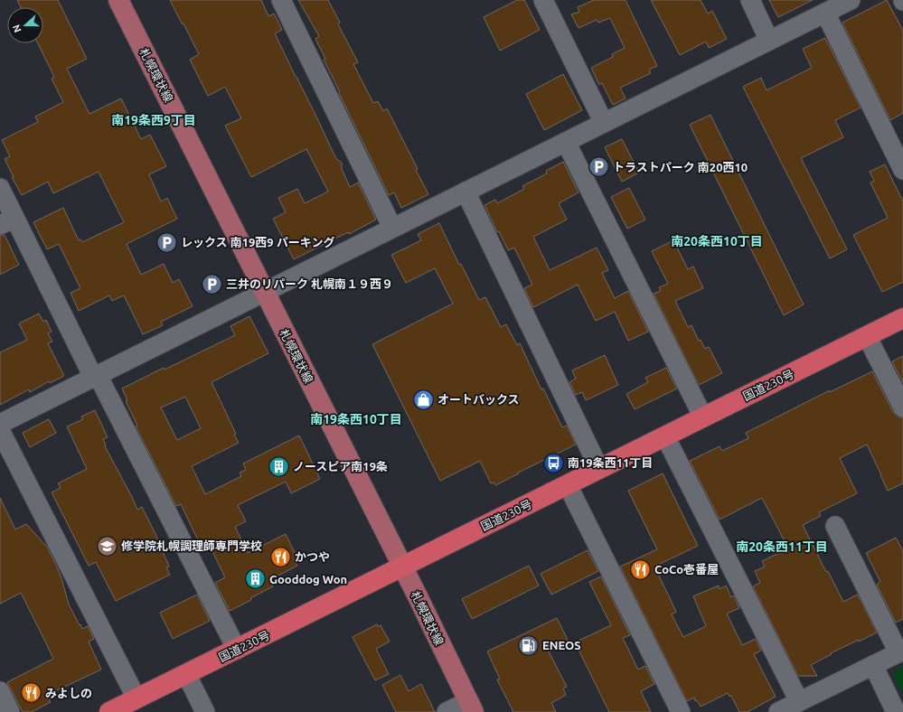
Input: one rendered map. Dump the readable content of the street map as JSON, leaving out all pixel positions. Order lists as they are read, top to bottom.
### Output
{
  "streets": {
    "highway": ["国道230号"],
    "main road": ["札幌環状線"]
  },
  "crossings": [
    ["札幌環状線", "国道230号"]
  ],
  "districts": [
    "南19条西9丁目",
    "南20条西10丁目",
    "南19条西10丁目",
    "南20条西11丁目"
  ],
  "places": {
    "parking": ["トラストパーク 南20西10", "レックス 南19西9 パーキング", "三井のリパーク 札幌南１９西９"],
    "shop": ["オートバックス"],
    "bus stop": ["南19条西11丁目"],
    "building": ["ノースピア南19条", "Gooddog Won"],
    "school or university": ["修学院札幌調理師専門学校"],
    "restaurant": ["かつや", "CoCo壱番屋", "みよしの"],
    "fuel station": ["ENEOS"]
  },
  "north": "left"
}
